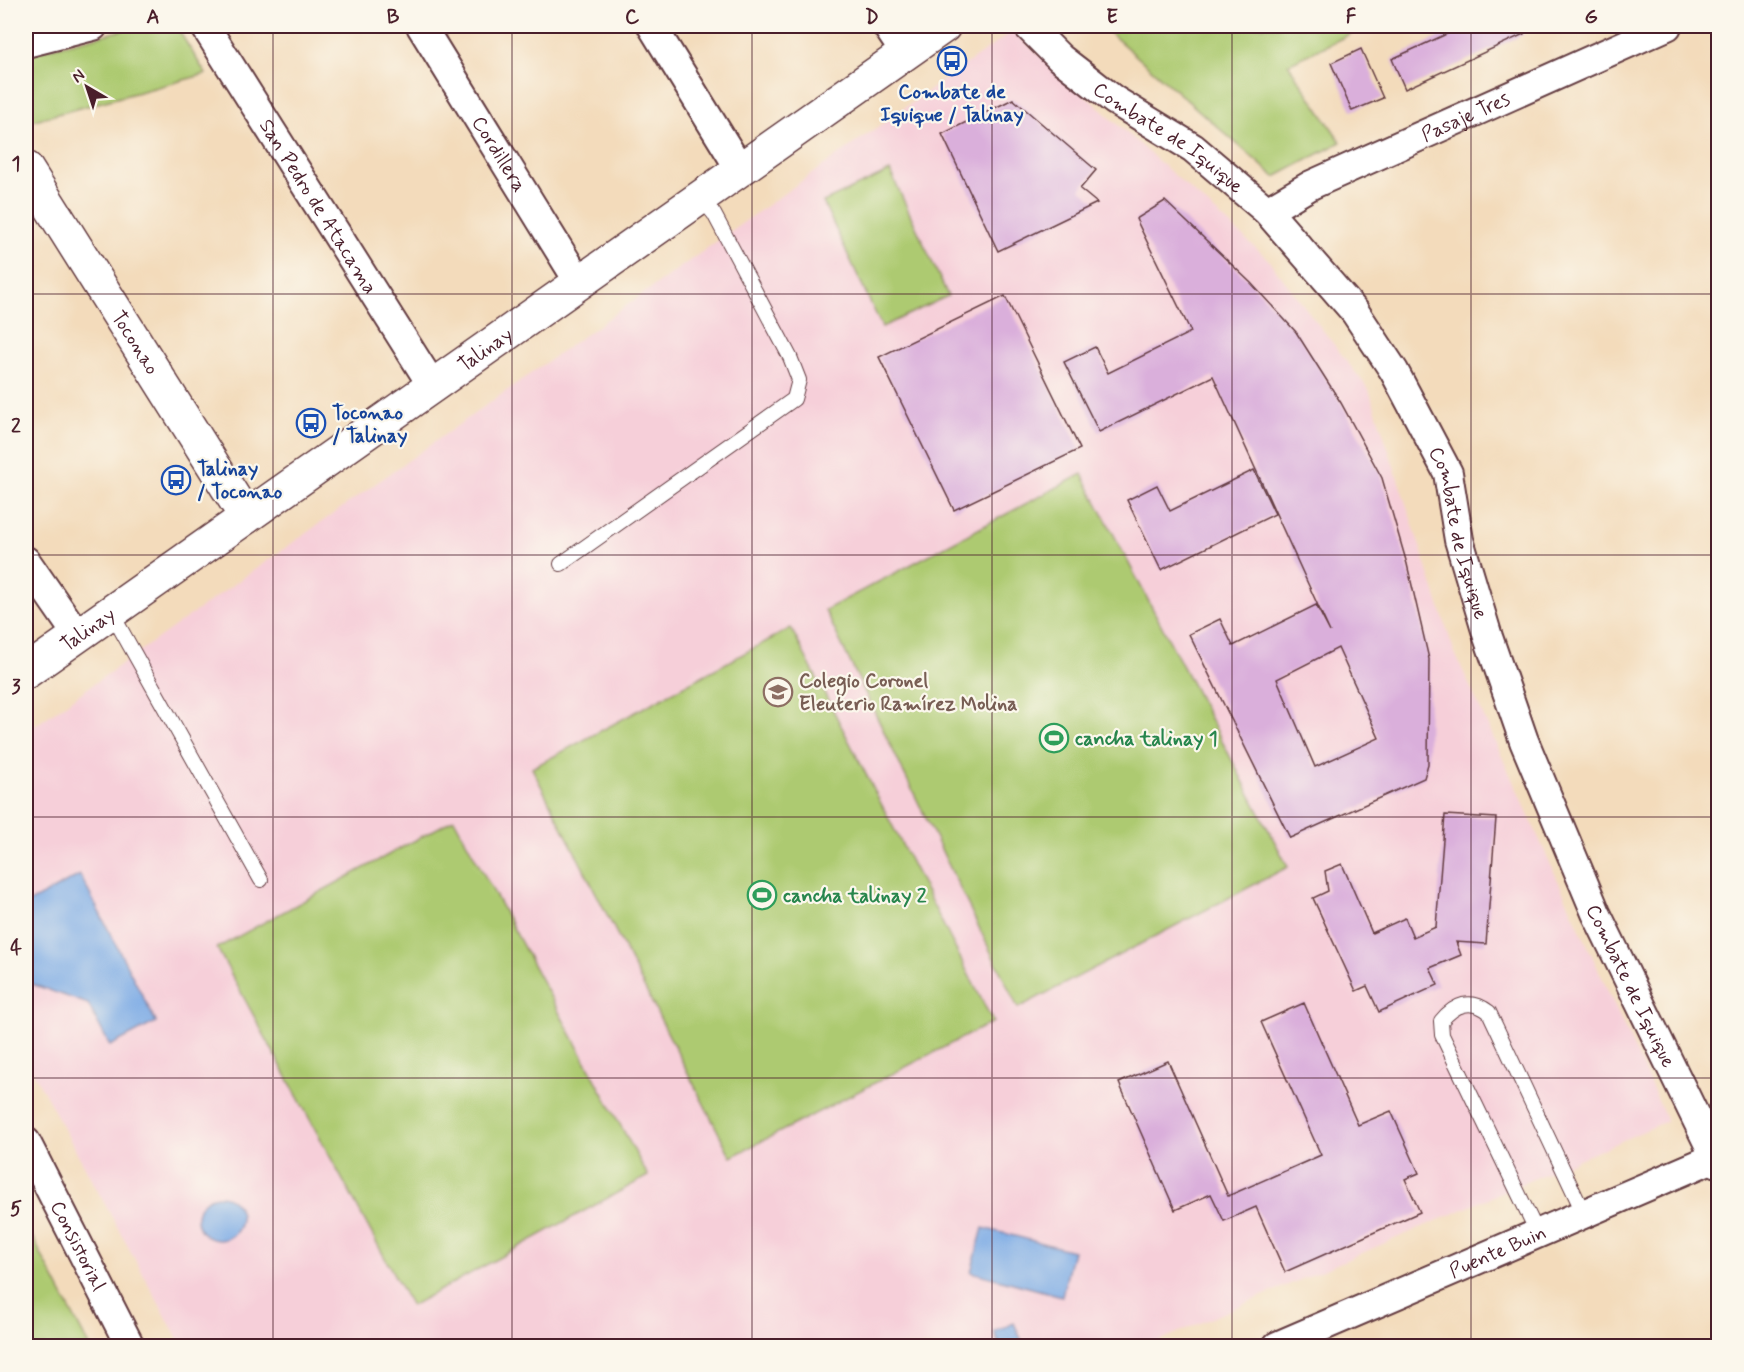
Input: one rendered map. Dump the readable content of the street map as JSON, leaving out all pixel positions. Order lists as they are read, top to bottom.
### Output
{
  "streets": {
    "street": [
      "Pasaje Tres",
      "Combate de Iquique",
      "Cordillera",
      "San Pedro de Atacama",
      "Toconao",
      "Talinay",
      "Consistorial",
      "Puente Buin"
    ]
  },
  "crossings": [
    ["Pasaje Tres", "Combate de Iquique"],
    ["Combate de Iquique", "Puente Buin"],
    ["Cordillera", "Talinay"],
    ["San Pedro de Atacama", "Talinay"],
    ["Toconao", "Talinay"]
  ],
  "places": {
    "bus stop": ["Combate de Iquique / Talinay", "Toconao / Talinay", "Talinay / Toconao"],
    "school or university": ["Colegio Coronel Eleuterio Ramírez Molina"],
    "sports": ["cancha talinay 1", "cancha talinay 2"]
  },
  "north": "top left",
  "grid": {
    "columns": [
      "A",
      "B",
      "C",
      "D",
      "E",
      "F",
      "G"
    ],
    "rows": [
      "1",
      "2",
      "3",
      "4",
      "5"
    ]
  }
}
